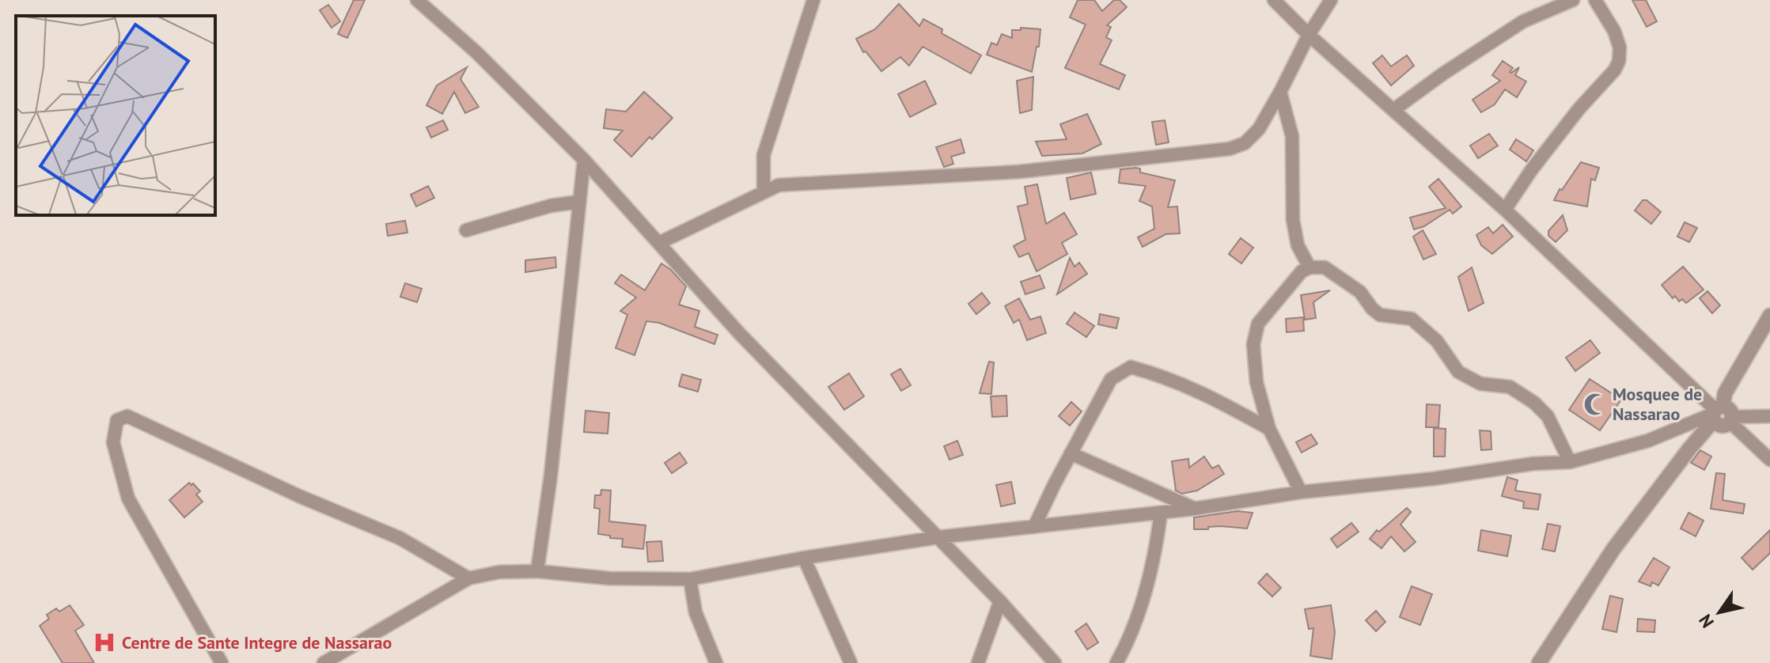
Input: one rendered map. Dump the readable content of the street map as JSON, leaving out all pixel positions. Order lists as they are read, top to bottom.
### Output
{
  "places": {
    "mosque": ["Mosquee de Nassarao"],
    "hospital": ["Centre de Sante Integre de Nassarao"]
  },
  "north": "bottom left"
}
